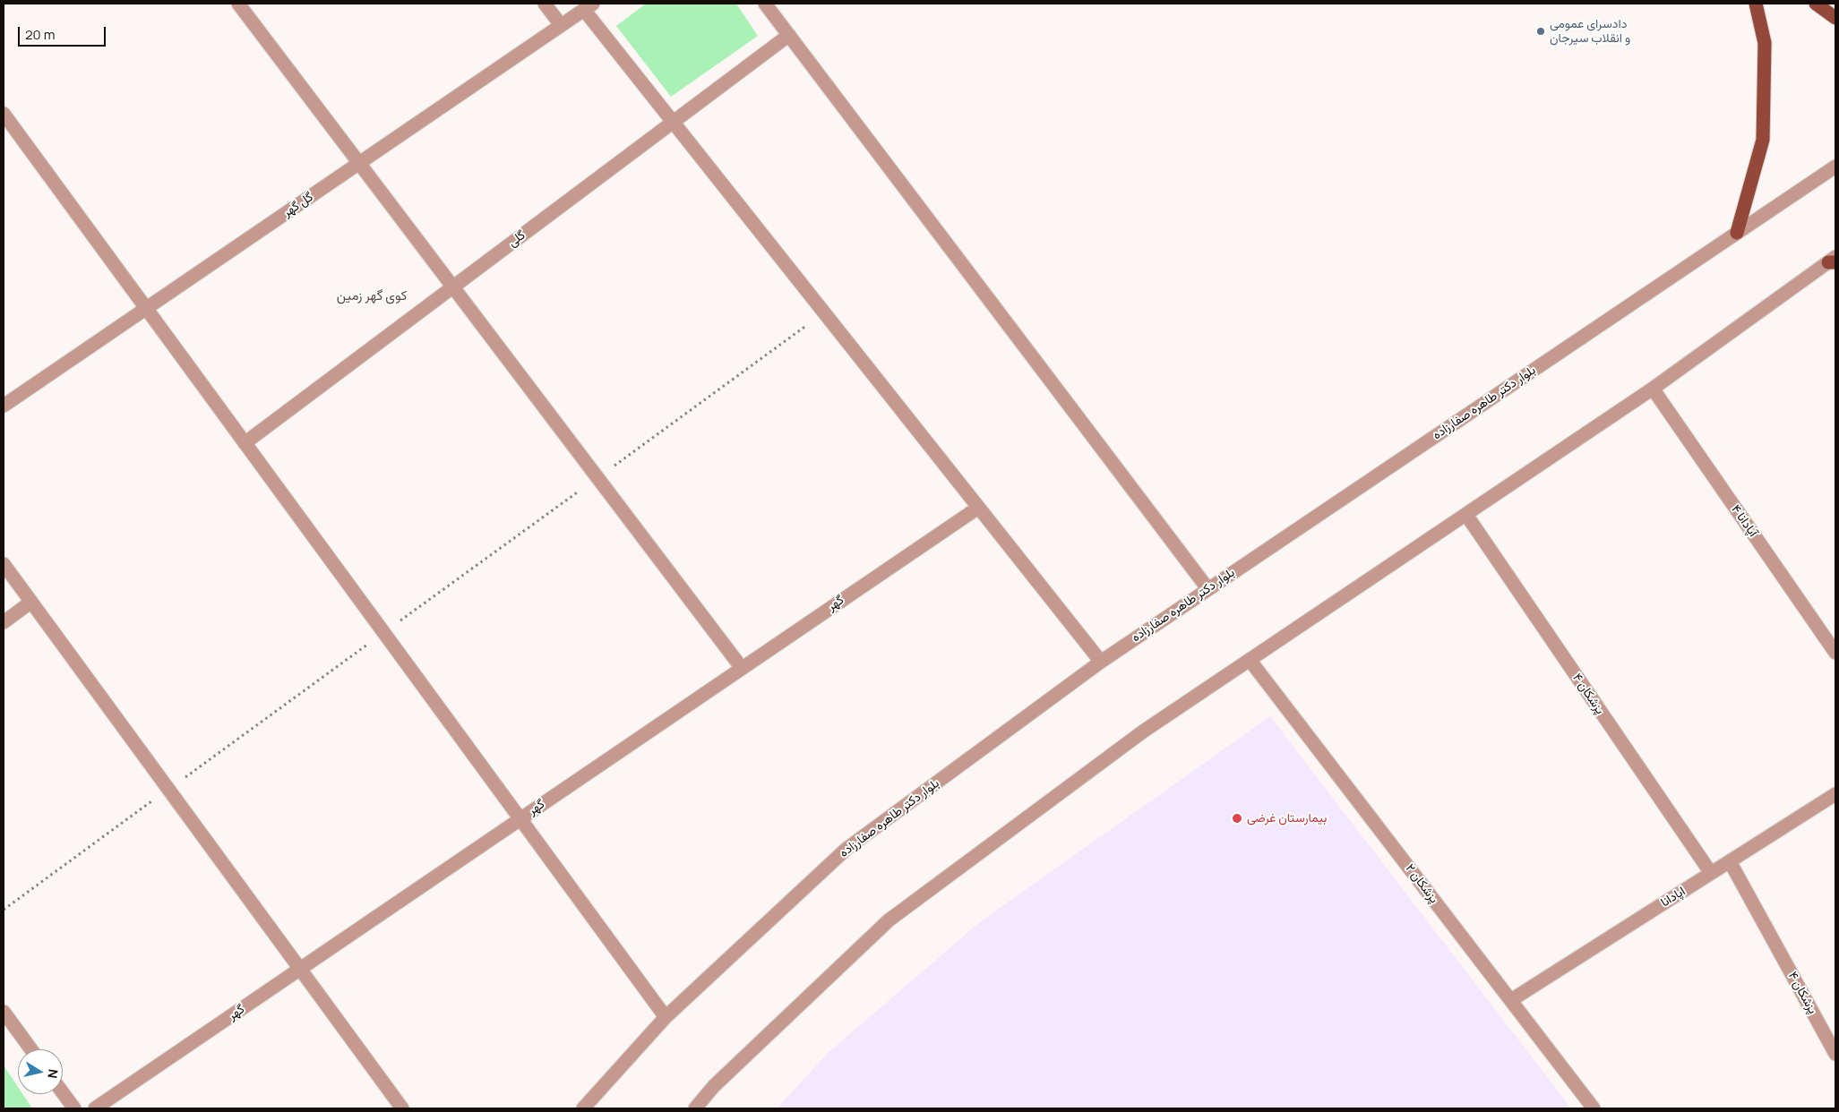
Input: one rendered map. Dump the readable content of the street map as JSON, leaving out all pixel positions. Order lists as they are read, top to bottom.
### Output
{
  "streets": {
    "street": [
      "گل گهر",
      "گلی",
      "بلوار دکتر طاهره صفارزاده",
      "آپادانا ۴",
      "گهر",
      "پزشکان ۴",
      "پزشکان ۲",
      "اپادانا"
    ]
  },
  "crossings": [
    ["پزشکان ۴", "اپادانا"],
    ["پزشکان ۲", "اپادانا"]
  ],
  "districts": ["کوی گهر زمین"],
  "places": ["دادسرای عمومی و انقلاب سیرجان", "بیمارستان غرضی"],
  "scale_bar": "20 m",
  "north": "right"
}
